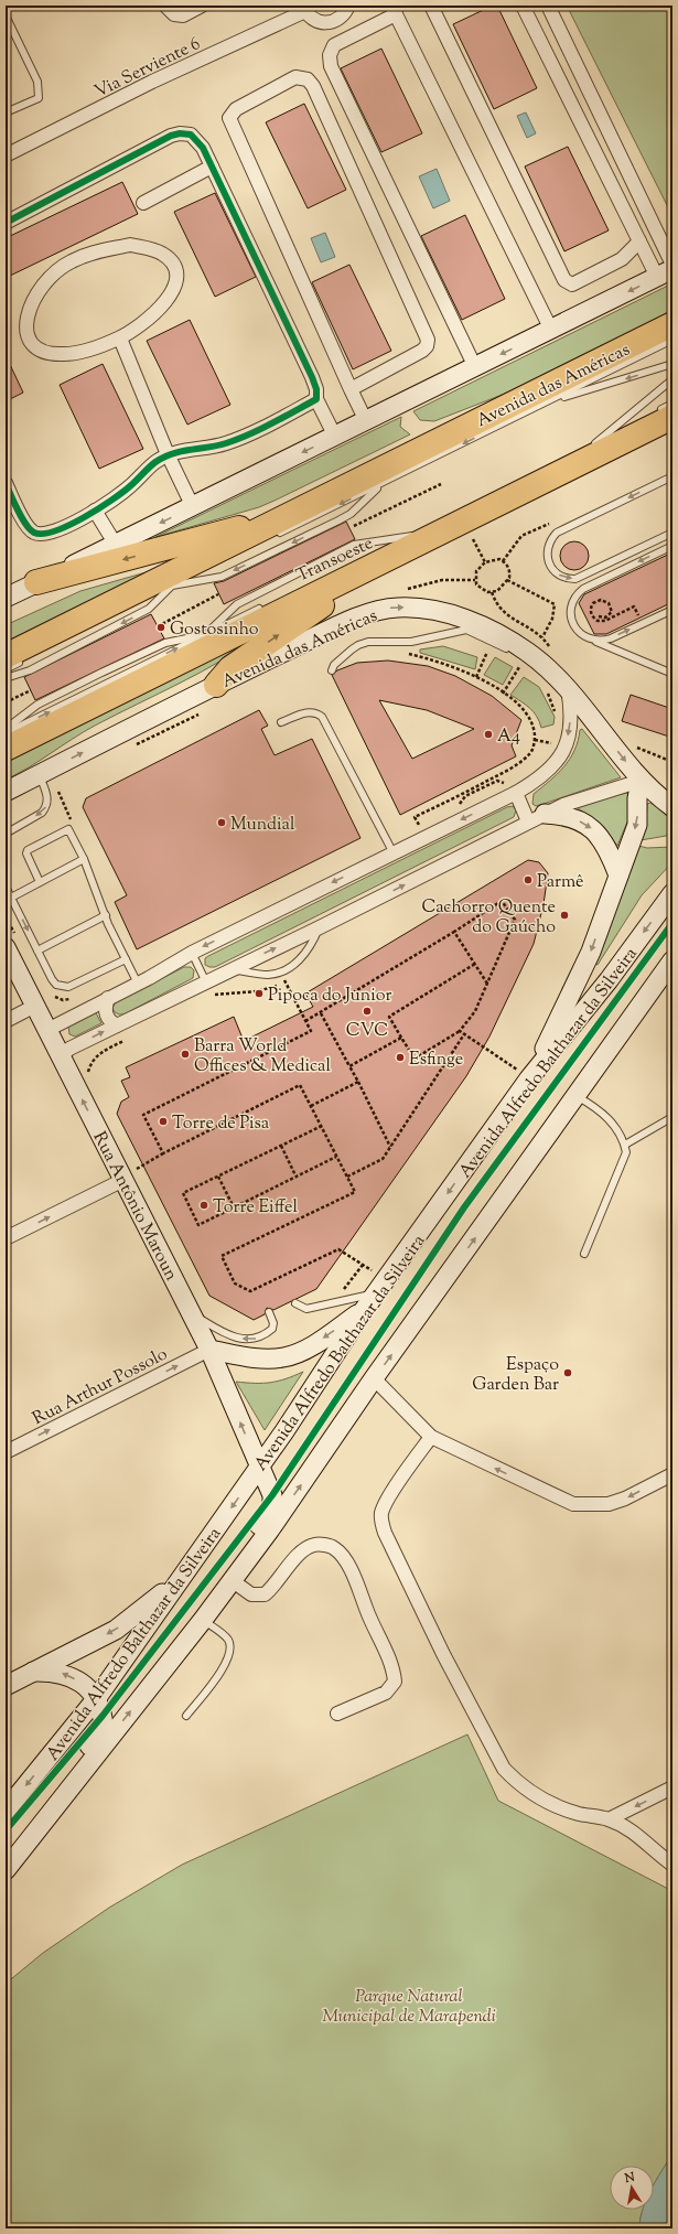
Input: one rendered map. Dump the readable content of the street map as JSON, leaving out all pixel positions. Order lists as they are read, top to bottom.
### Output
{
  "streets": {
    "highway": ["Avenida das Américas"],
    "main road": ["Avenida Alfredo Balthazar da Silveira", "Rua Antônio Maroun"],
    "street": ["Via Serviente 6", "Rua Arthur Possolo"],
    "lane": ["Transoeste"]
  },
  "crossings": [
    ["Avenida Alfredo Balthazar da Silveira", "Rua Antônio Maroun"],
    ["Rua Antônio Maroun", "Rua Arthur Possolo"]
  ],
  "one_way": ["Rua Arthur Possolo"],
  "parks": ["Parque Natural Municipal de Marapendi"],
  "places": [
    "Gostosinho",
    "A4",
    "Mundial",
    "Parmê",
    "Cachorro Quente do Gaúcho",
    "Pipoca do Junior",
    "CVC",
    "Barra World Offices & Medical",
    "Esfinge",
    "Torre de Pisa",
    "Torre Eiffel",
    "Espaço Garden Bar"
  ],
  "north": "top"
}
